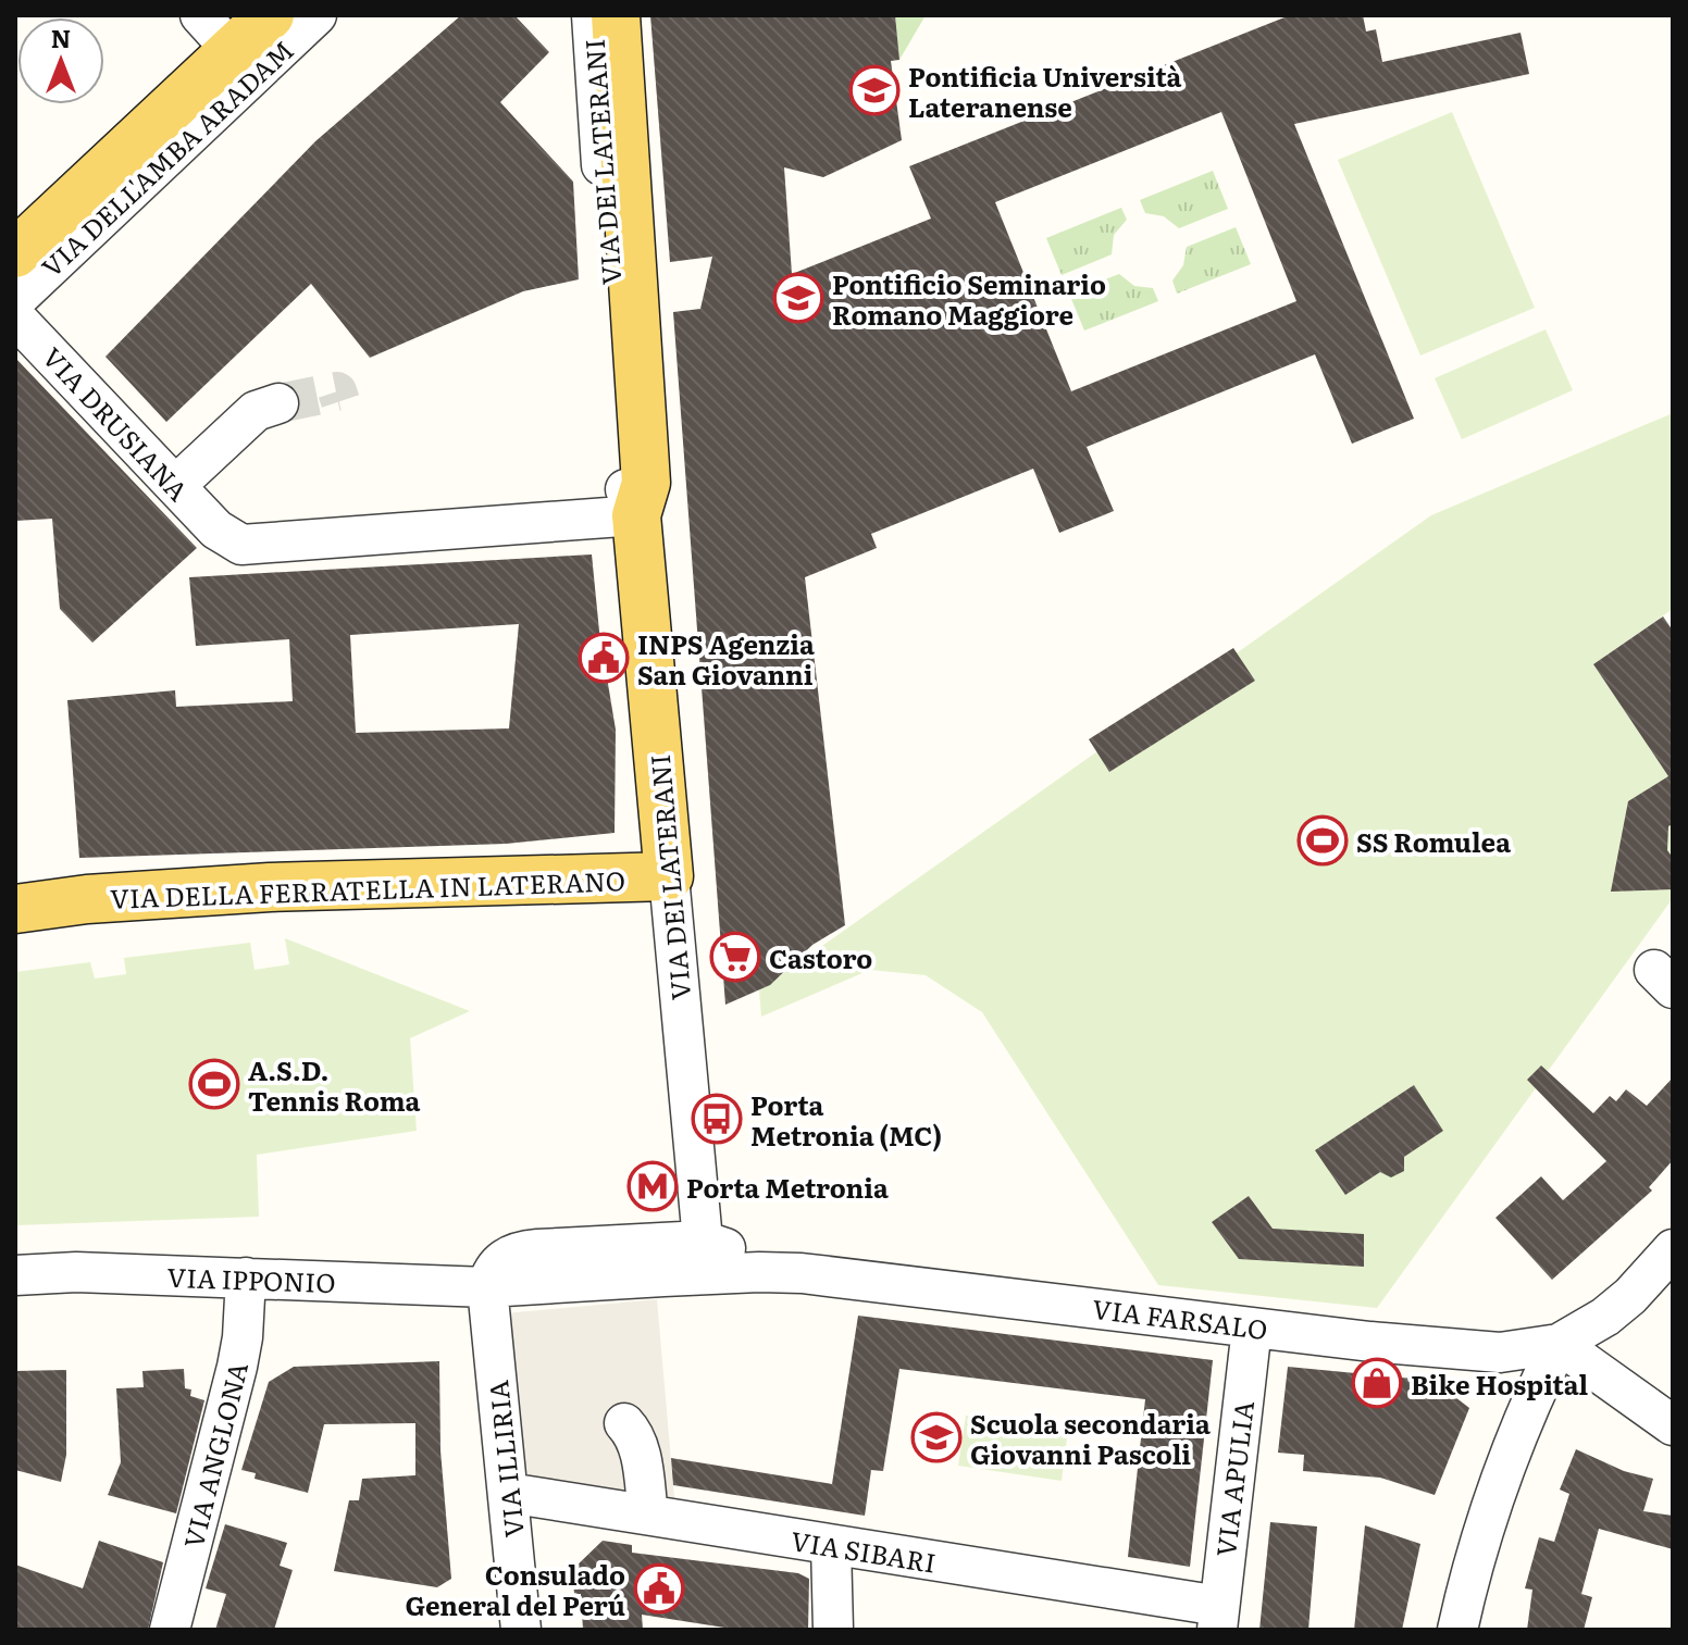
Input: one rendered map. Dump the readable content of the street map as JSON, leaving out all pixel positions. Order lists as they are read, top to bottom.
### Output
{
  "streets": {
    "main road": ["VIA DELL'AMBA ARADAM", "VIA DEI LATERANI", "VIA DELLA FERRATELLA IN LATERANO"],
    "street": [
      "VIA DRUSIANA",
      "VIA IPPONIO",
      "VIA FARSALO",
      "VIA ANGLONA",
      "VIA ILLIRIA",
      "VIA APULIA",
      "VIA SIBARI"
    ]
  },
  "crossings": [
    ["VIA DEI LATERANI", "VIA DRUSIANA"],
    ["VIA DEI LATERANI", "VIA DELLA FERRATELLA IN LATERANO"],
    ["VIA DEI LATERANI", "VIA FARSALO"],
    ["VIA IPPONIO", "VIA FARSALO"],
    ["VIA IPPONIO", "VIA ANGLONA"],
    ["VIA IPPONIO", "VIA ILLIRIA"],
    ["VIA FARSALO", "VIA APULIA"],
    ["VIA ILLIRIA", "VIA SIBARI"],
    ["VIA APULIA", "VIA SIBARI"]
  ],
  "places": {
    "school or university": ["Pontificia Università Lateranense", "Pontificio Seminario Romano Maggiore", "Scuola secondaria Giovanni Pascoli"],
    "public building": ["INPS Agenzia San Giovanni", "Consulado General del Perú"],
    "sports": ["SS Romulea", "A.S.D. Tennis Roma"],
    "supermarket": ["Castoro"],
    "bus stop": ["Porta Metronia (MC)"],
    "metro station": ["Porta Metronia"],
    "shop": ["Bike Hospital"]
  },
  "north": "top"
}
